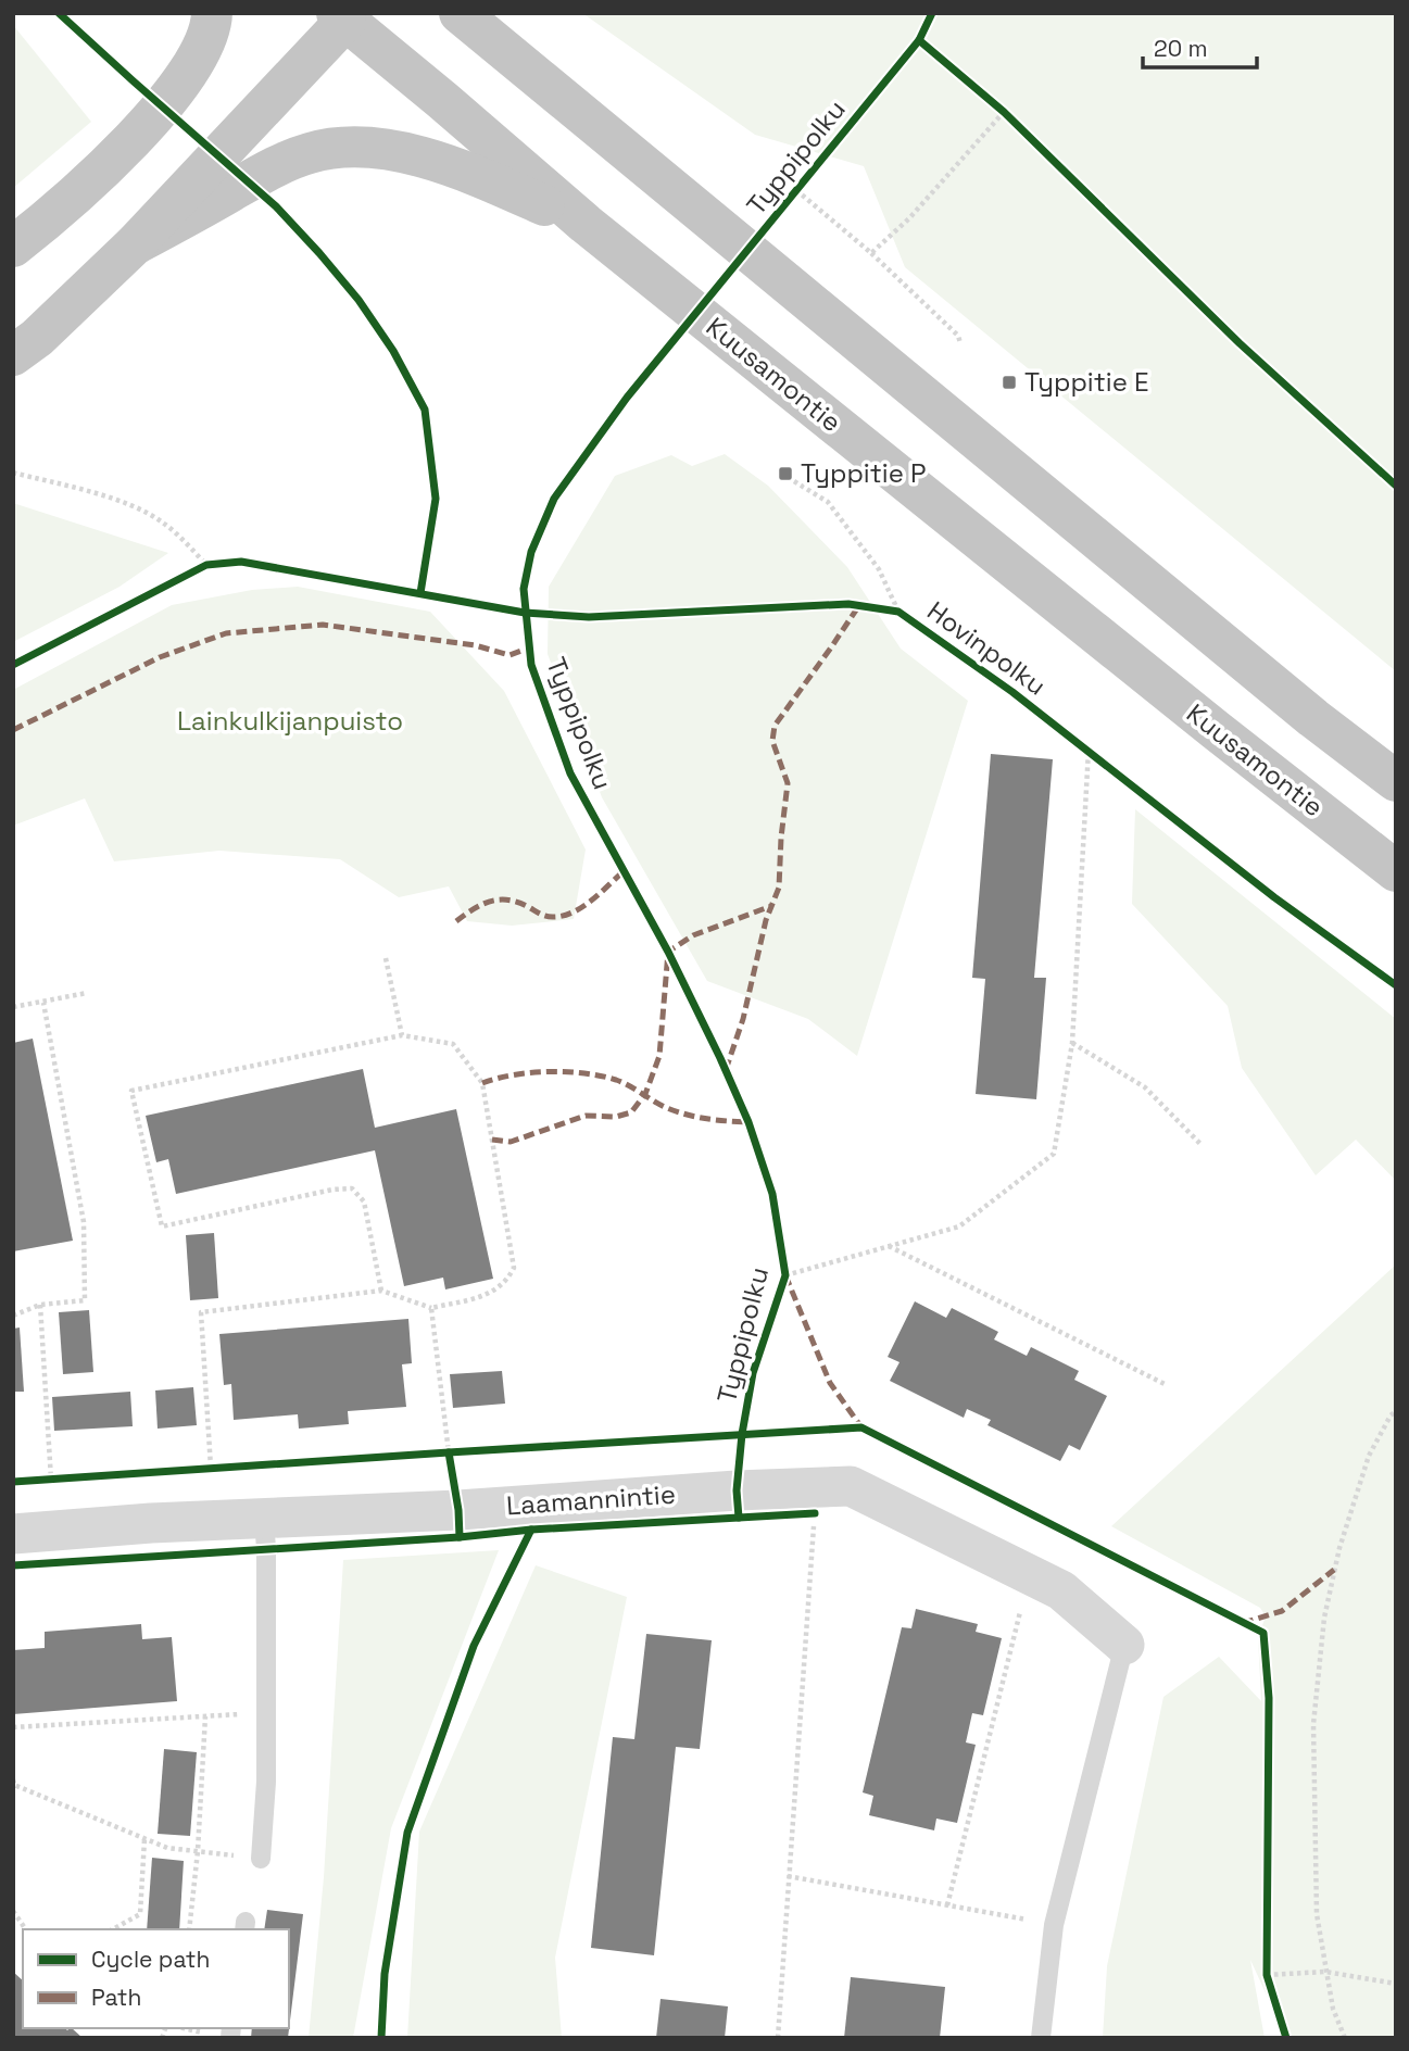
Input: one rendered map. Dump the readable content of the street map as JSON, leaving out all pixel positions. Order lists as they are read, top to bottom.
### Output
{
  "streets": {
    "highway": ["Kuusamontie"],
    "street": ["Laamannintie"],
    "cycle path": ["Typpipolku", "Hovinpolku"]
  },
  "parks": ["Lainkulkijanpuisto"],
  "places": {
    "transit": ["Typpitie E", "Typpitie P"]
  },
  "legend": ["Cycle path", "Path"],
  "scale_bar": "20 m"
}
